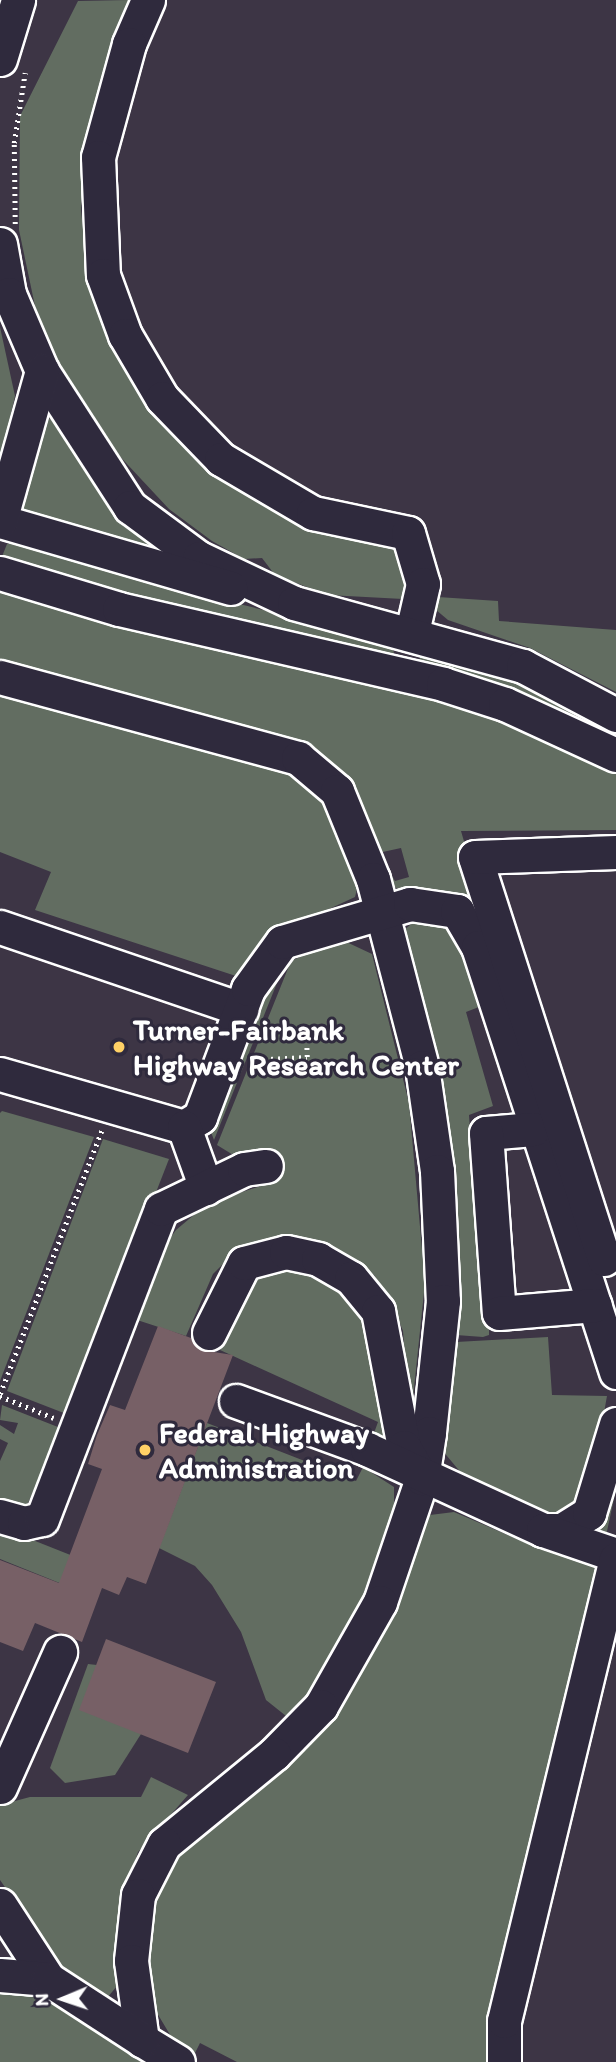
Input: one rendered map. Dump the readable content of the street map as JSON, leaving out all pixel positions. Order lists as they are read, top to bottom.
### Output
{
  "places": ["Turner-Fairbank Highway Research Center", "Federal Highway Administration"],
  "north": "left"
}
